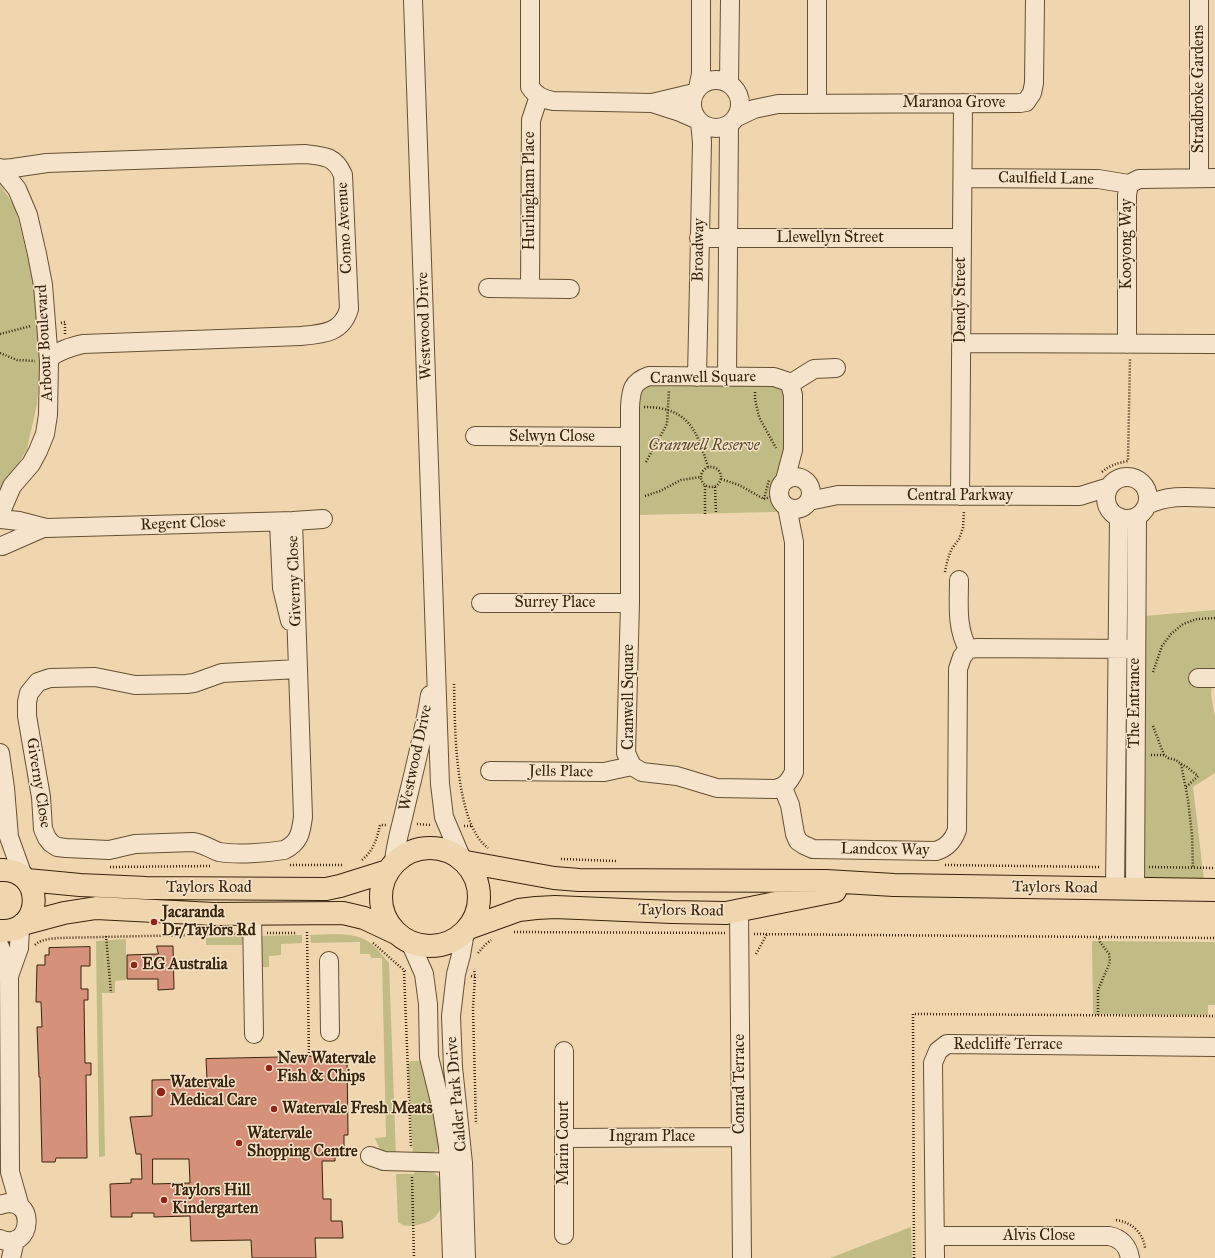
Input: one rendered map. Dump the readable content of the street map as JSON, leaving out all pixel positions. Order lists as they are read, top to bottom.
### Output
{
  "streets": {
    "main road": ["Taylors Road"],
    "street": [
      "Stradbroke Gardens",
      "Maranoa Grove",
      "Caulfield Lane",
      "Hurlingham Place",
      "Como Avenue",
      "Llewellyn Street",
      "Kooyong Way",
      "Broadway",
      "Dendy Street",
      "Westwood Drive",
      "Arbour Boulevard",
      "Cranwell Square",
      "Selwyn Close",
      "Central Parkway",
      "Regent Close",
      "Giverny Close",
      "Surrey Place",
      "The Entrance",
      "Jells Place",
      "Landcox Way",
      "Redcliffe Terrace",
      "Conrad Terrace",
      "Calder Park Drive",
      "Ingram Place",
      "Marin Court",
      "Alvis Close"
    ]
  },
  "crossings": [
    ["Stradbroke Gardens", "Kooyong Way"],
    ["Maranoa Grove", "Broadway"],
    ["Maranoa Grove", "Dendy Street"],
    ["Caulfield Lane", "Kooyong Way"],
    ["Caulfield Lane", "Dendy Street"],
    ["Como Avenue", "Arbour Boulevard"],
    ["Llewellyn Street", "Broadway"],
    ["Llewellyn Street", "Dendy Street"],
    ["Broadway", "Cranwell Square"],
    ["Dendy Street", "Central Parkway"],
    ["Westwood Drive", "Taylors Road"],
    ["Westwood Drive", "Calder Park Drive"],
    ["Cranwell Square", "Selwyn Close"],
    ["Cranwell Square", "Surrey Place"],
    ["Cranwell Square", "Jells Place"],
    ["Cranwell Square", "Landcox Way"],
    ["Central Parkway", "The Entrance"],
    ["Regent Close", "Giverny Close"],
    ["The Entrance", "Taylors Road"],
    ["Taylors Road", "Conrad Terrace"],
    ["Taylors Road", "Calder Park Drive"],
    ["Redcliffe Terrace", "Alvis Close"],
    ["Conrad Terrace", "Ingram Place"],
    ["Ingram Place", "Marin Court"]
  ],
  "parks": ["Cranwell Reserve"],
  "places": [
    "Jacaranda Dr/Taylors Rd",
    "EG Australia",
    "New Watervale Fish & Chips",
    "Watervale Medical Care",
    "Watervale Fresh Meats",
    "Watervale Shopping Centre",
    "Taylors Hill Kindergarten"
  ]
}
